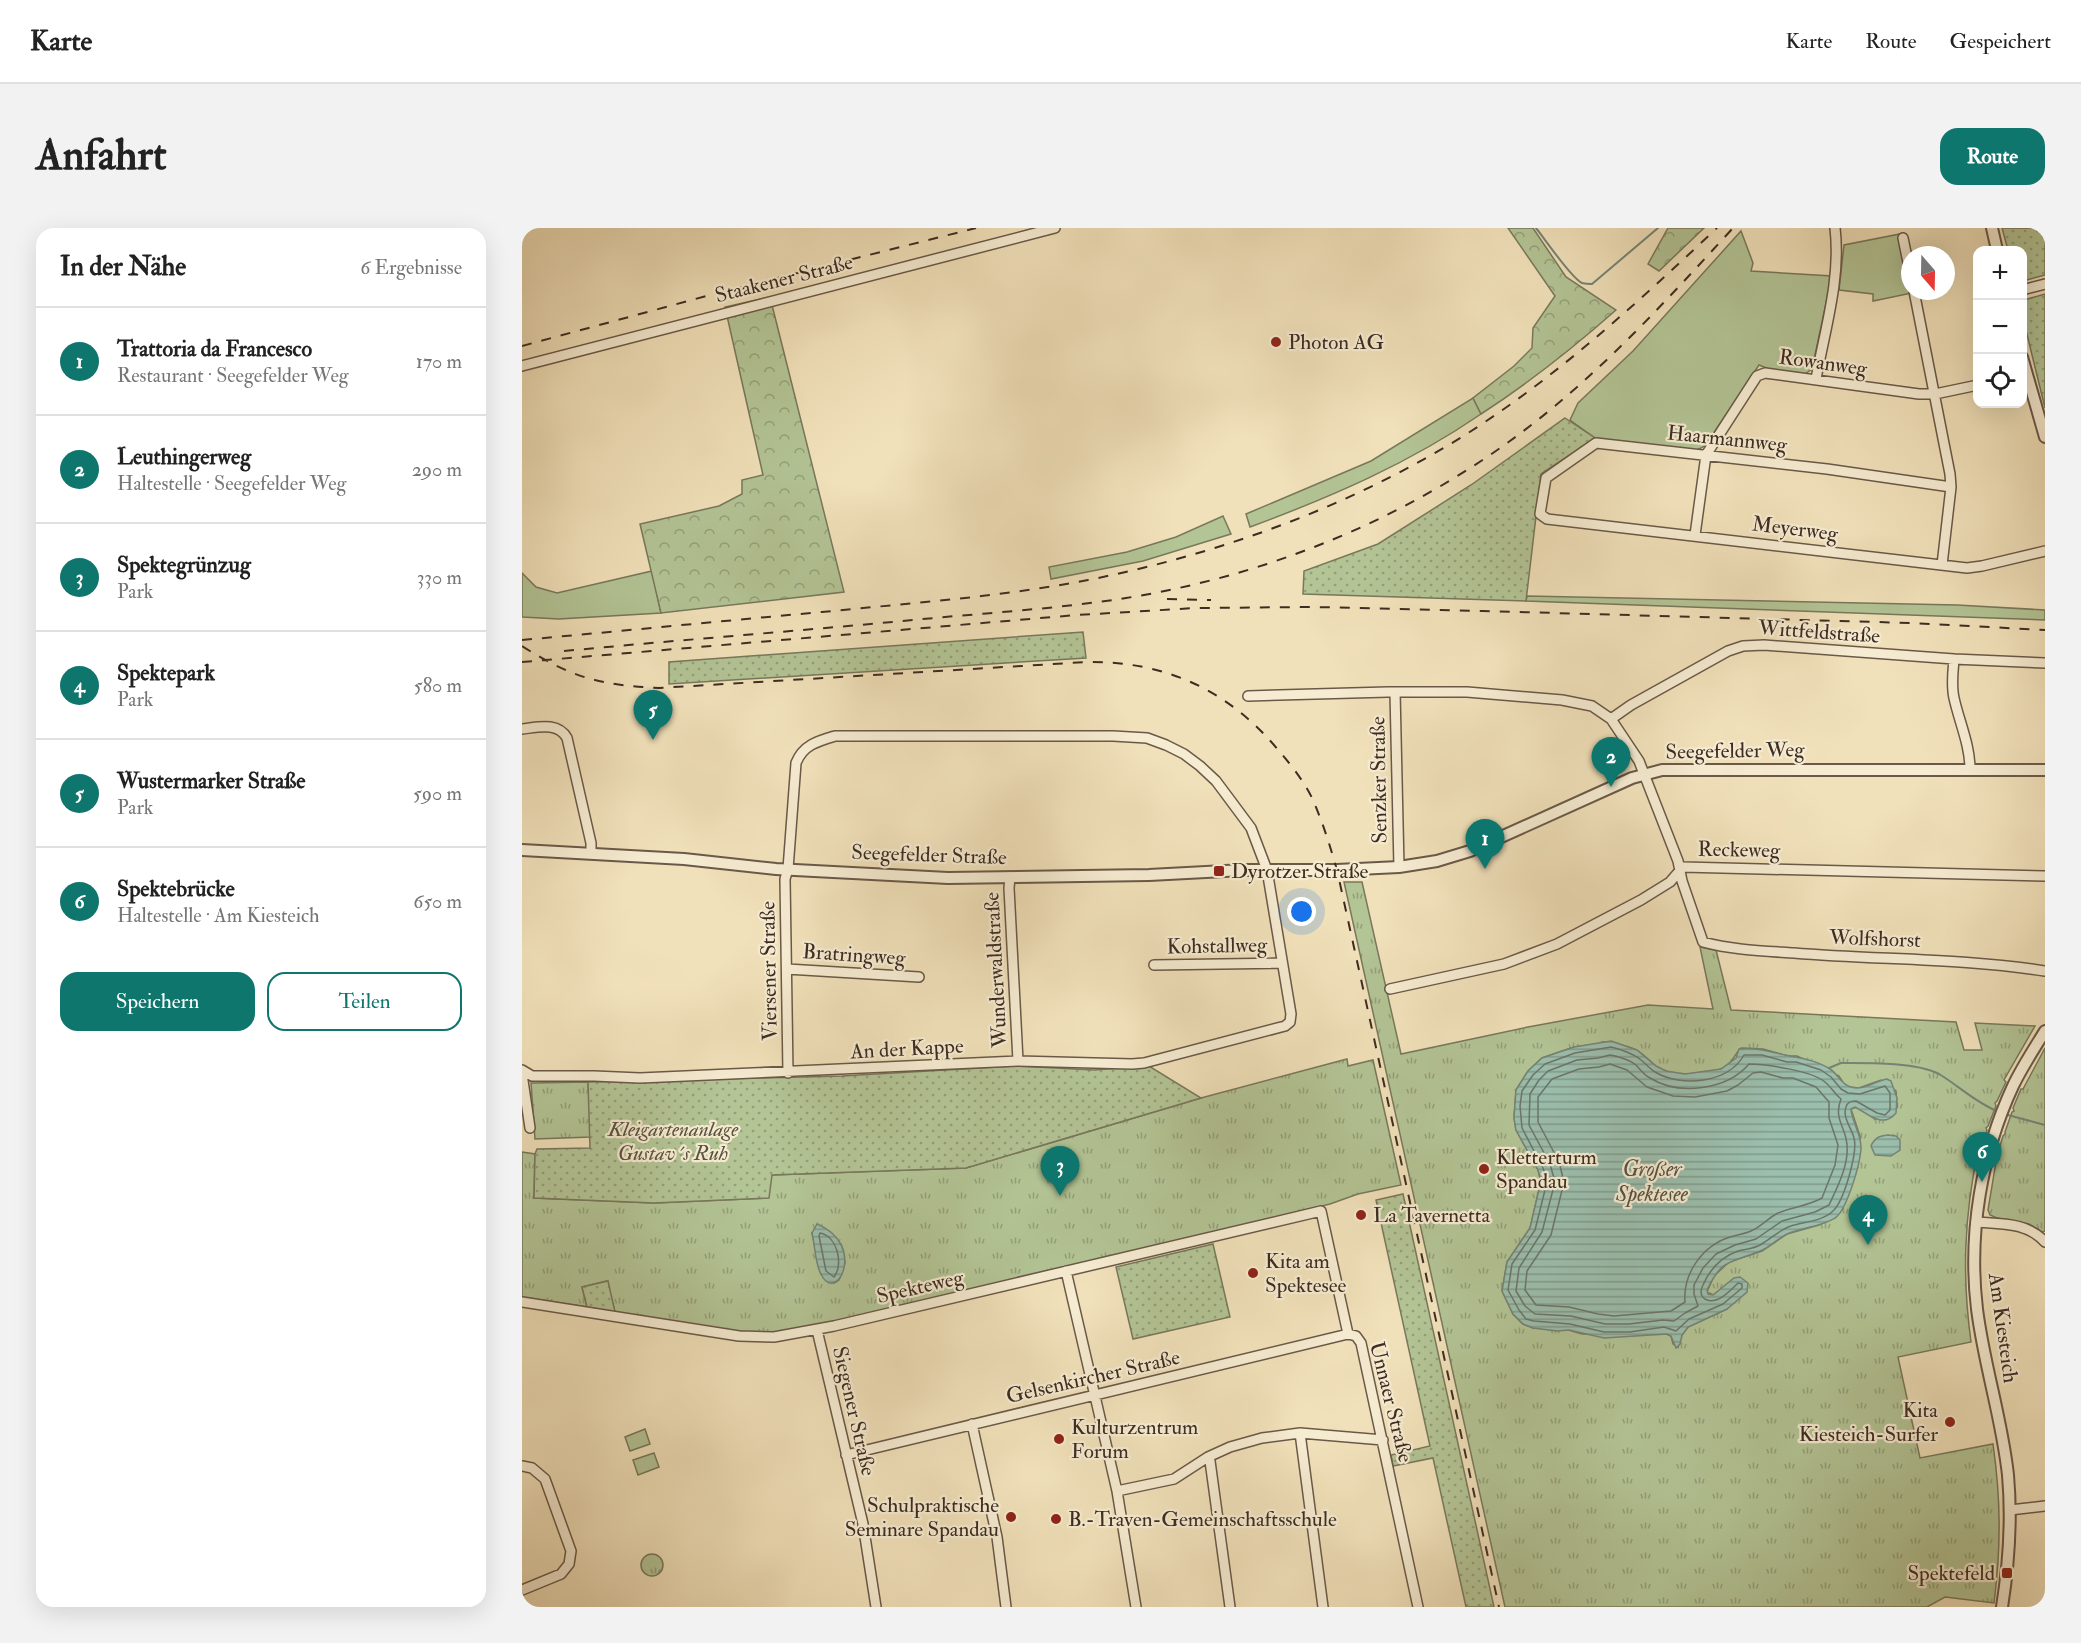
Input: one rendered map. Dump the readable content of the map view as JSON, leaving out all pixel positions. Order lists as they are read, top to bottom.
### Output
{
  "streets": {
    "street": [
      "Staakener Straße",
      "Rowanweg",
      "Haarmannweg",
      "Meyerweg",
      "Wittfeldstraße",
      "Seegefelder Weg",
      "Senzker Straße",
      "Reckeweg",
      "Seegefelder Straße",
      "Wolfshorst",
      "Kohstallweg",
      "Bratringweg",
      "Wunderwaldstraße",
      "Viersener Straße",
      "An der Kappe",
      "Spekteweg",
      "Am Kiesteich",
      "Gelsenkircher Straße",
      "Unnaer Straße",
      "Siegener Straße"
    ]
  },
  "crossings": [
    ["Rowanweg", "Haarmannweg"],
    ["Haarmannweg", "Meyerweg"],
    ["Seegefelder Weg", "Senzker Straße"],
    ["Seegefelder Weg", "Seegefelder Straße"],
    ["Reckeweg", "Wolfshorst"],
    ["Seegefelder Straße", "Wunderwaldstraße"],
    ["Seegefelder Straße", "Viersener Straße"],
    ["Kohstallweg", "An der Kappe"],
    ["Bratringweg", "Viersener Straße"],
    ["Wunderwaldstraße", "An der Kappe"],
    ["Viersener Straße", "An der Kappe"],
    ["Spekteweg", "Unnaer Straße"],
    ["Spekteweg", "Siegener Straße"],
    ["Gelsenkircher Straße", "Unnaer Straße"],
    ["Gelsenkircher Straße", "Siegener Straße"]
  ],
  "water": ["Großer Spektesee"],
  "parks": ["Kleigartenanlage Gustav´s Ruh"],
  "places": {
    "other": [
      "Photon AG",
      "Kletterturm Spandau",
      "La Tavernetta",
      "Kita am Spektesee",
      "Kita Kiesteich-Surfer",
      "Kulturzentrum Forum",
      "Schulpraktische Seminare Spandau",
      "B.-Traven-Gemeinschaftsschule"
    ],
    "transit": ["Dyrotzer Straße", "Spektefeld"]
  },
  "north": "bottom",
  "page": {
    "header": "Karte",
    "nav": ["Karte", "Route", "Gespeichert"],
    "buttons": [
      "Route",
      ["Speichern", "Teilen"]
    ],
    "title": "Anfahrt",
    "heading": ["In der Nähe", "6 Ergebnisse"],
    "map_buttons": ["+", "−"],
    "list": [
      {
        "mark": "1",
        "name": "Trattoria da Francesco",
        "note": "Restaurant · Seegefelder Weg",
        "value": "170 m"
      },
      {
        "mark": "2",
        "name": "Leuthingerweg",
        "note": "Haltestelle · Seegefelder Weg",
        "value": "290 m"
      },
      {
        "mark": "3",
        "name": "Spektegrünzug",
        "note": "Park",
        "value": "330 m"
      },
      {
        "mark": "4",
        "name": "Spektepark",
        "note": "Park",
        "value": "580 m"
      },
      {
        "mark": "5",
        "name": "Wustermarker Straße",
        "note": "Park",
        "value": "590 m"
      },
      {
        "mark": "6",
        "name": "Spektebrücke",
        "note": "Haltestelle · Am Kiesteich",
        "value": "650 m"
      }
    ],
    "pins": [
      "5",
      "2",
      "1",
      "6",
      "3",
      "4"
    ]
  }
}
